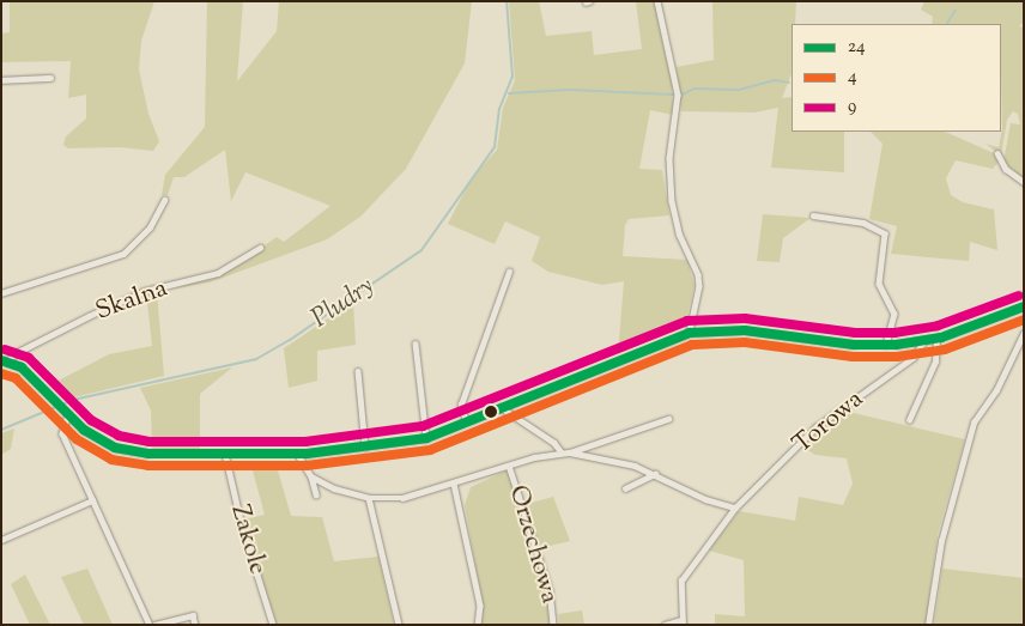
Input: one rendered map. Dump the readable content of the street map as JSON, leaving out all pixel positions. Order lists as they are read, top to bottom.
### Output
{
  "streets": {
    "street": [
      "Skalna",
      "Torowa",
      "Zakole",
      "Orzechowa"
    ]
  },
  "crossings": [
    ["Torowa", "Orzechowa"]
  ],
  "water": ["Pludry"],
  "lines": ["transit line 9", "transit line 24", "transit line 4"],
  "legend": ["24", "4", "9"]
}
